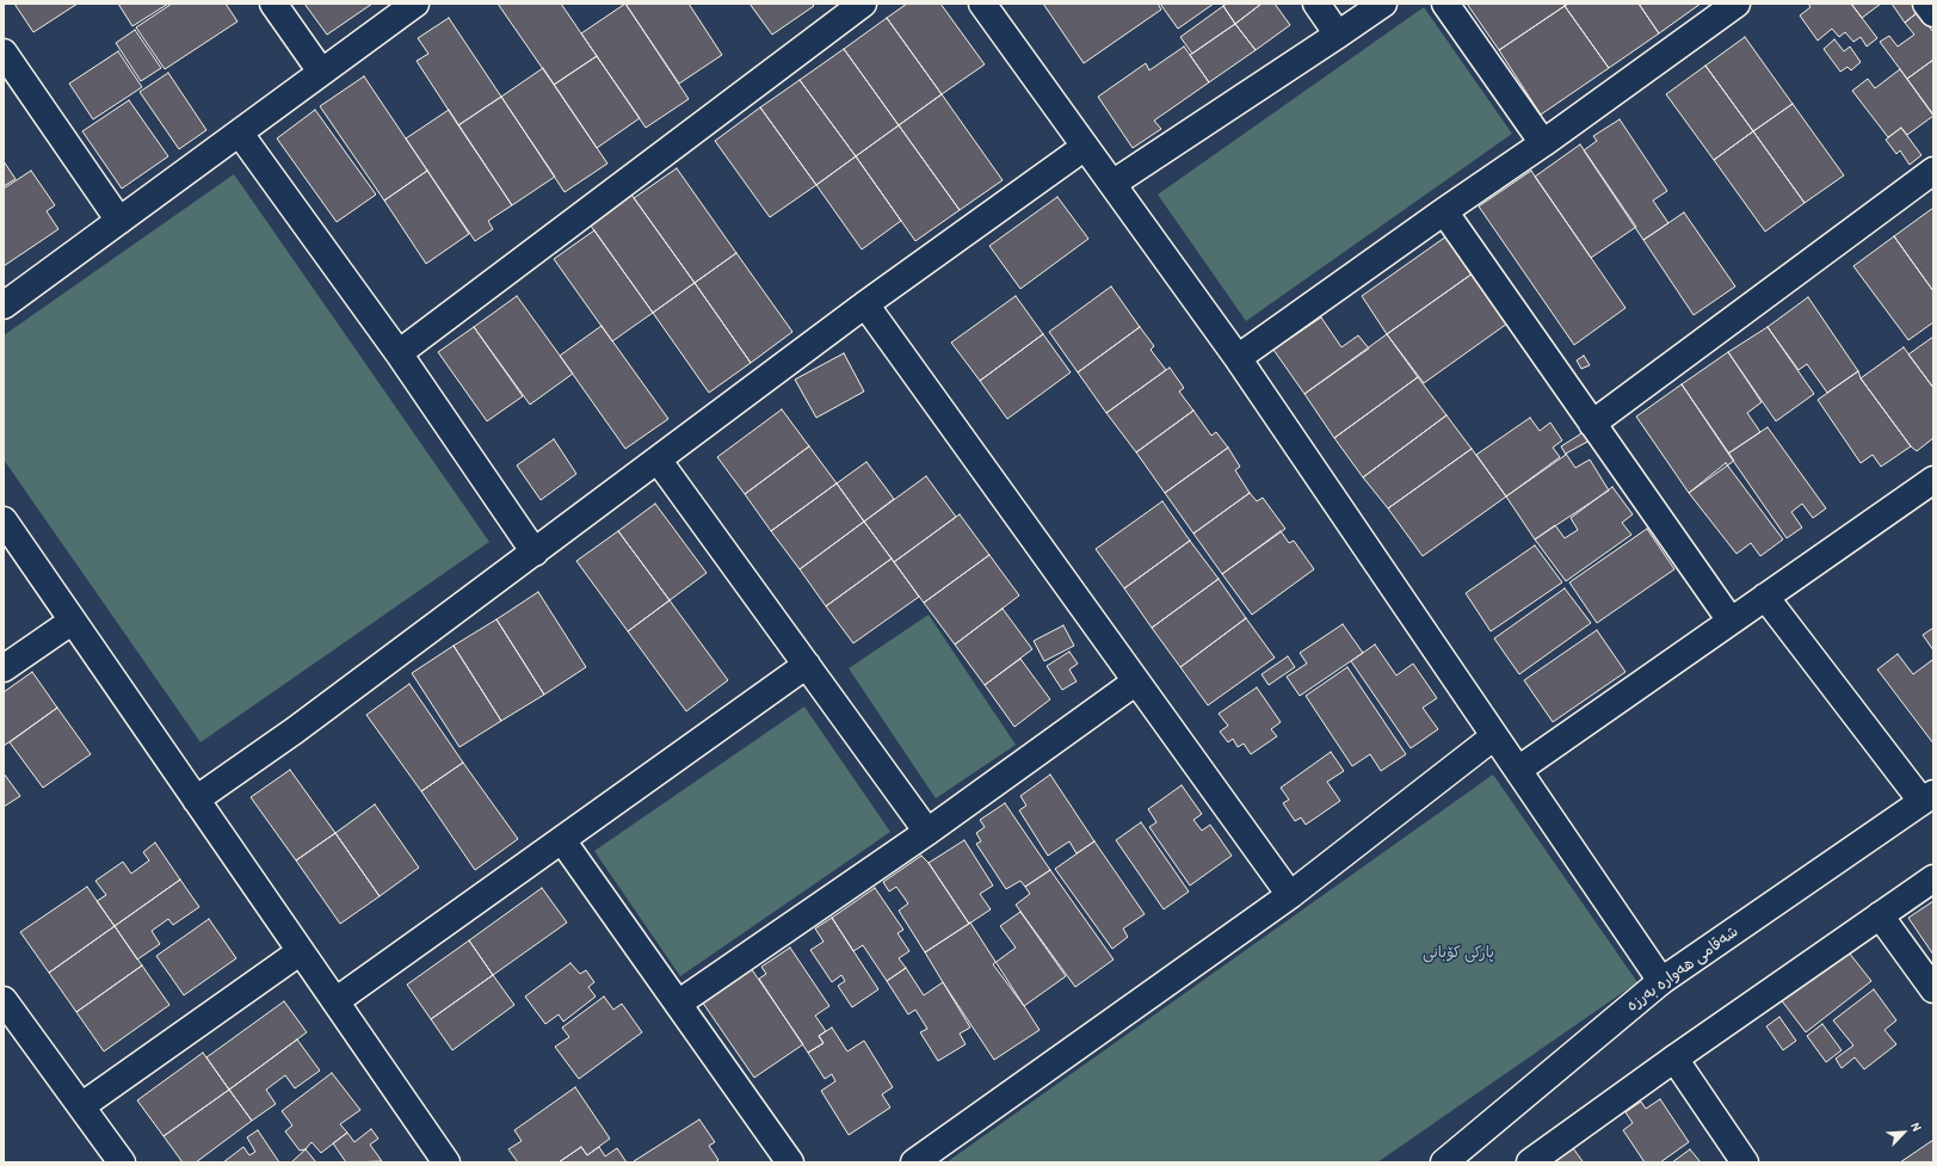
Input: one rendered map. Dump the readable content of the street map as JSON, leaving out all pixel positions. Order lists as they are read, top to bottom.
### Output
{
  "streets": {
    "street": ["شەقامی هەوارە بەرزە"]
  },
  "parks": ["پارکی کۆبانی"],
  "north": "top right"
}
